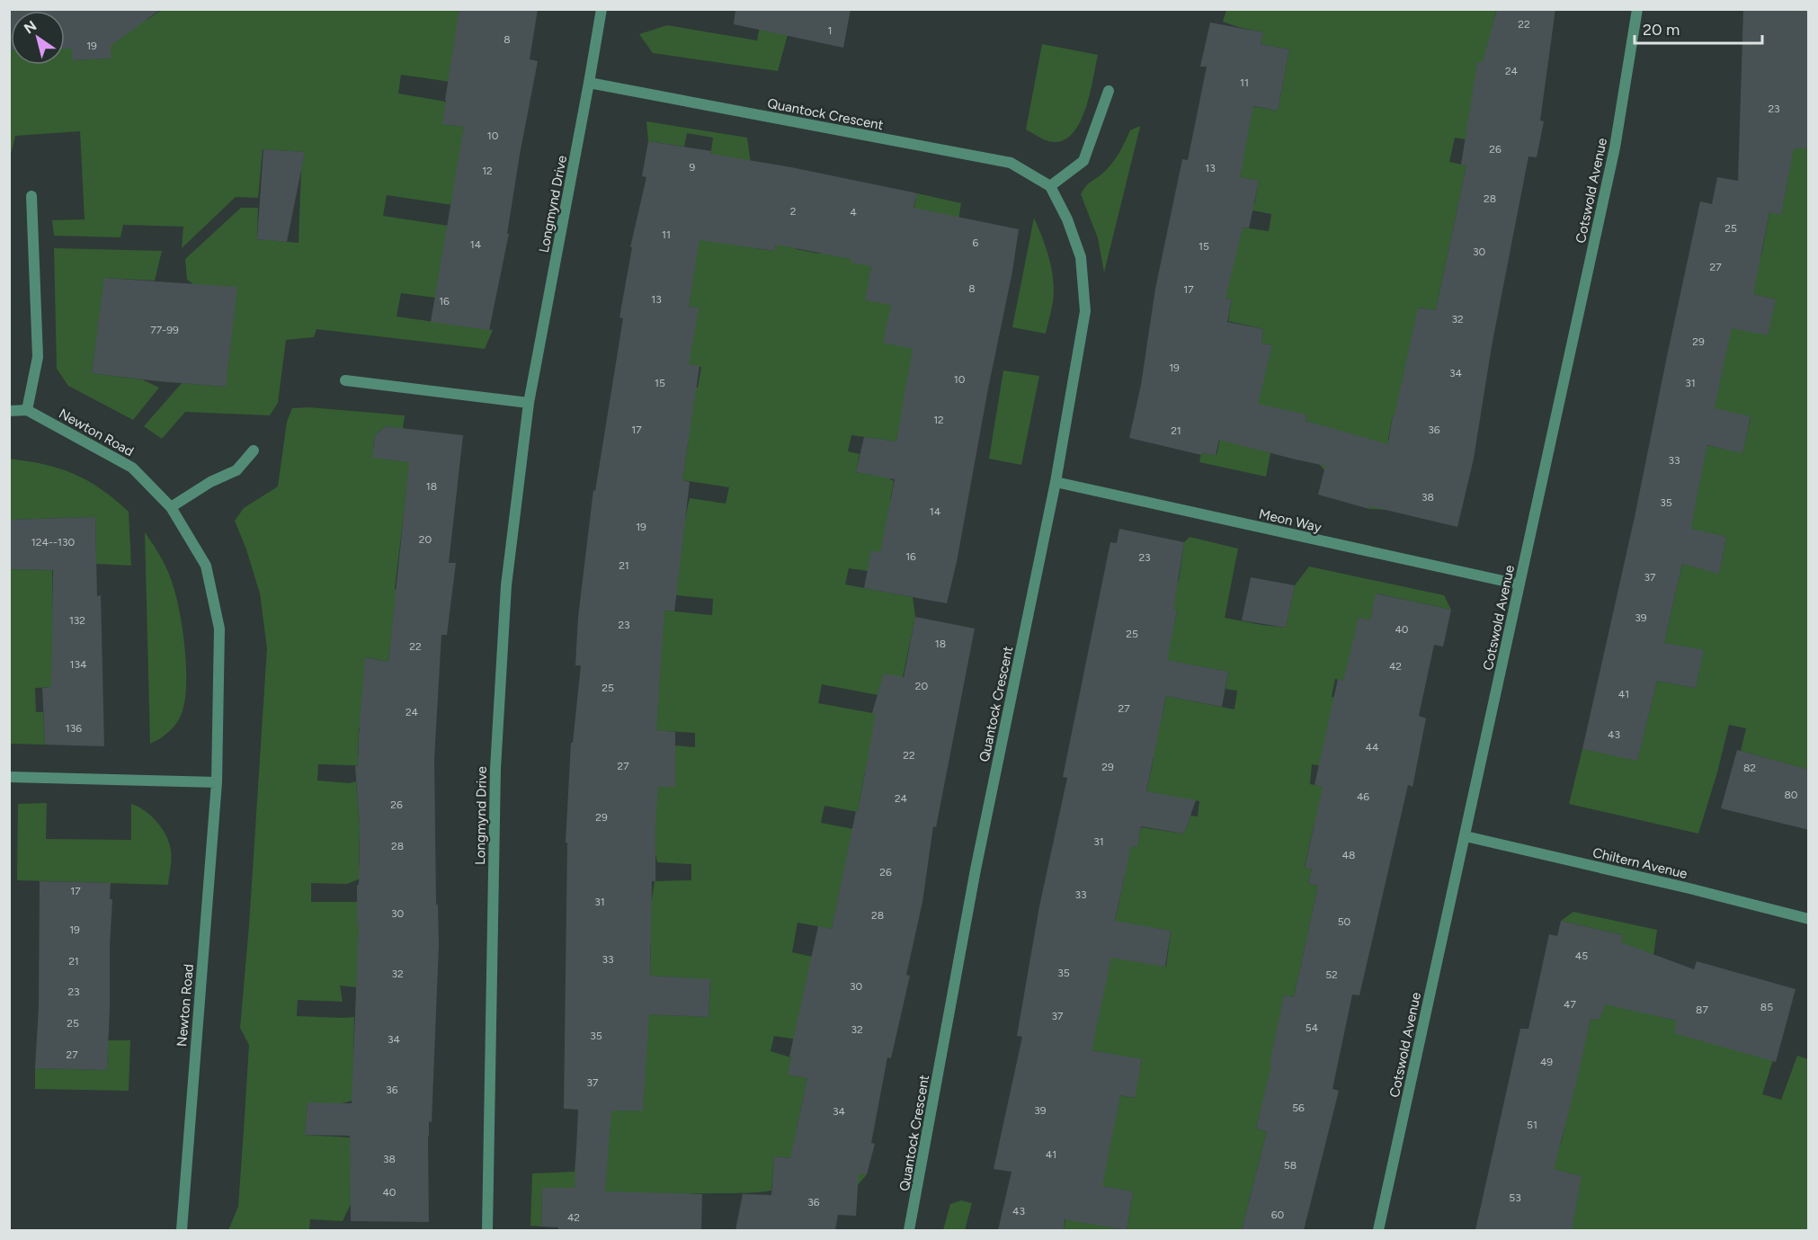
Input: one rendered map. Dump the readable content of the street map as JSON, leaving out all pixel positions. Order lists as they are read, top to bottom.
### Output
{
  "streets": {
    "street": [
      "Quantock Crescent",
      "Cotswold Avenue",
      "Longmynd Drive",
      "Newton Road",
      "Meon Way",
      "Chiltern Avenue"
    ]
  },
  "crossings": [
    ["Quantock Crescent", "Longmynd Drive"],
    ["Quantock Crescent", "Meon Way"],
    ["Cotswold Avenue", "Meon Way"],
    ["Cotswold Avenue", "Chiltern Avenue"]
  ],
  "house_numbers": [
    "22",
    "1",
    "8",
    "19",
    "24",
    "11",
    "23",
    "10",
    "26",
    "9",
    "13",
    "12",
    "28",
    "2",
    "4",
    "25",
    "11",
    "6",
    "14",
    "15",
    "30",
    "27",
    "8",
    "17",
    "13",
    "16",
    "32",
    "77-99",
    "29",
    "19",
    "34",
    "10",
    "15",
    "31",
    "12",
    "17",
    "36",
    "21",
    "33",
    "18",
    "38",
    "35",
    "14",
    "19",
    "20",
    "124--130",
    "16",
    "23",
    "21",
    "37",
    "39",
    "132",
    "23",
    "40",
    "25",
    "18",
    "22",
    "134",
    "42",
    "20",
    "25",
    "41",
    "27",
    "24",
    "136",
    "43",
    "44",
    "22",
    "27",
    "29",
    "82",
    "80",
    "46",
    "24",
    "26",
    "29",
    "31",
    "28",
    "48",
    "26",
    "17",
    "33",
    "31",
    "30",
    "28",
    "50",
    "19",
    "45",
    "33",
    "21",
    "35",
    "32",
    "52",
    "30",
    "23",
    "47",
    "85",
    "87",
    "37",
    "25",
    "54",
    "32",
    "35",
    "34",
    "27",
    "49",
    "37",
    "36",
    "56",
    "39",
    "34",
    "51",
    "41",
    "38",
    "58",
    "40",
    "53",
    "36",
    "43",
    "60",
    "42"
  ],
  "scale_bar": "20 m",
  "north": "top left"
}
